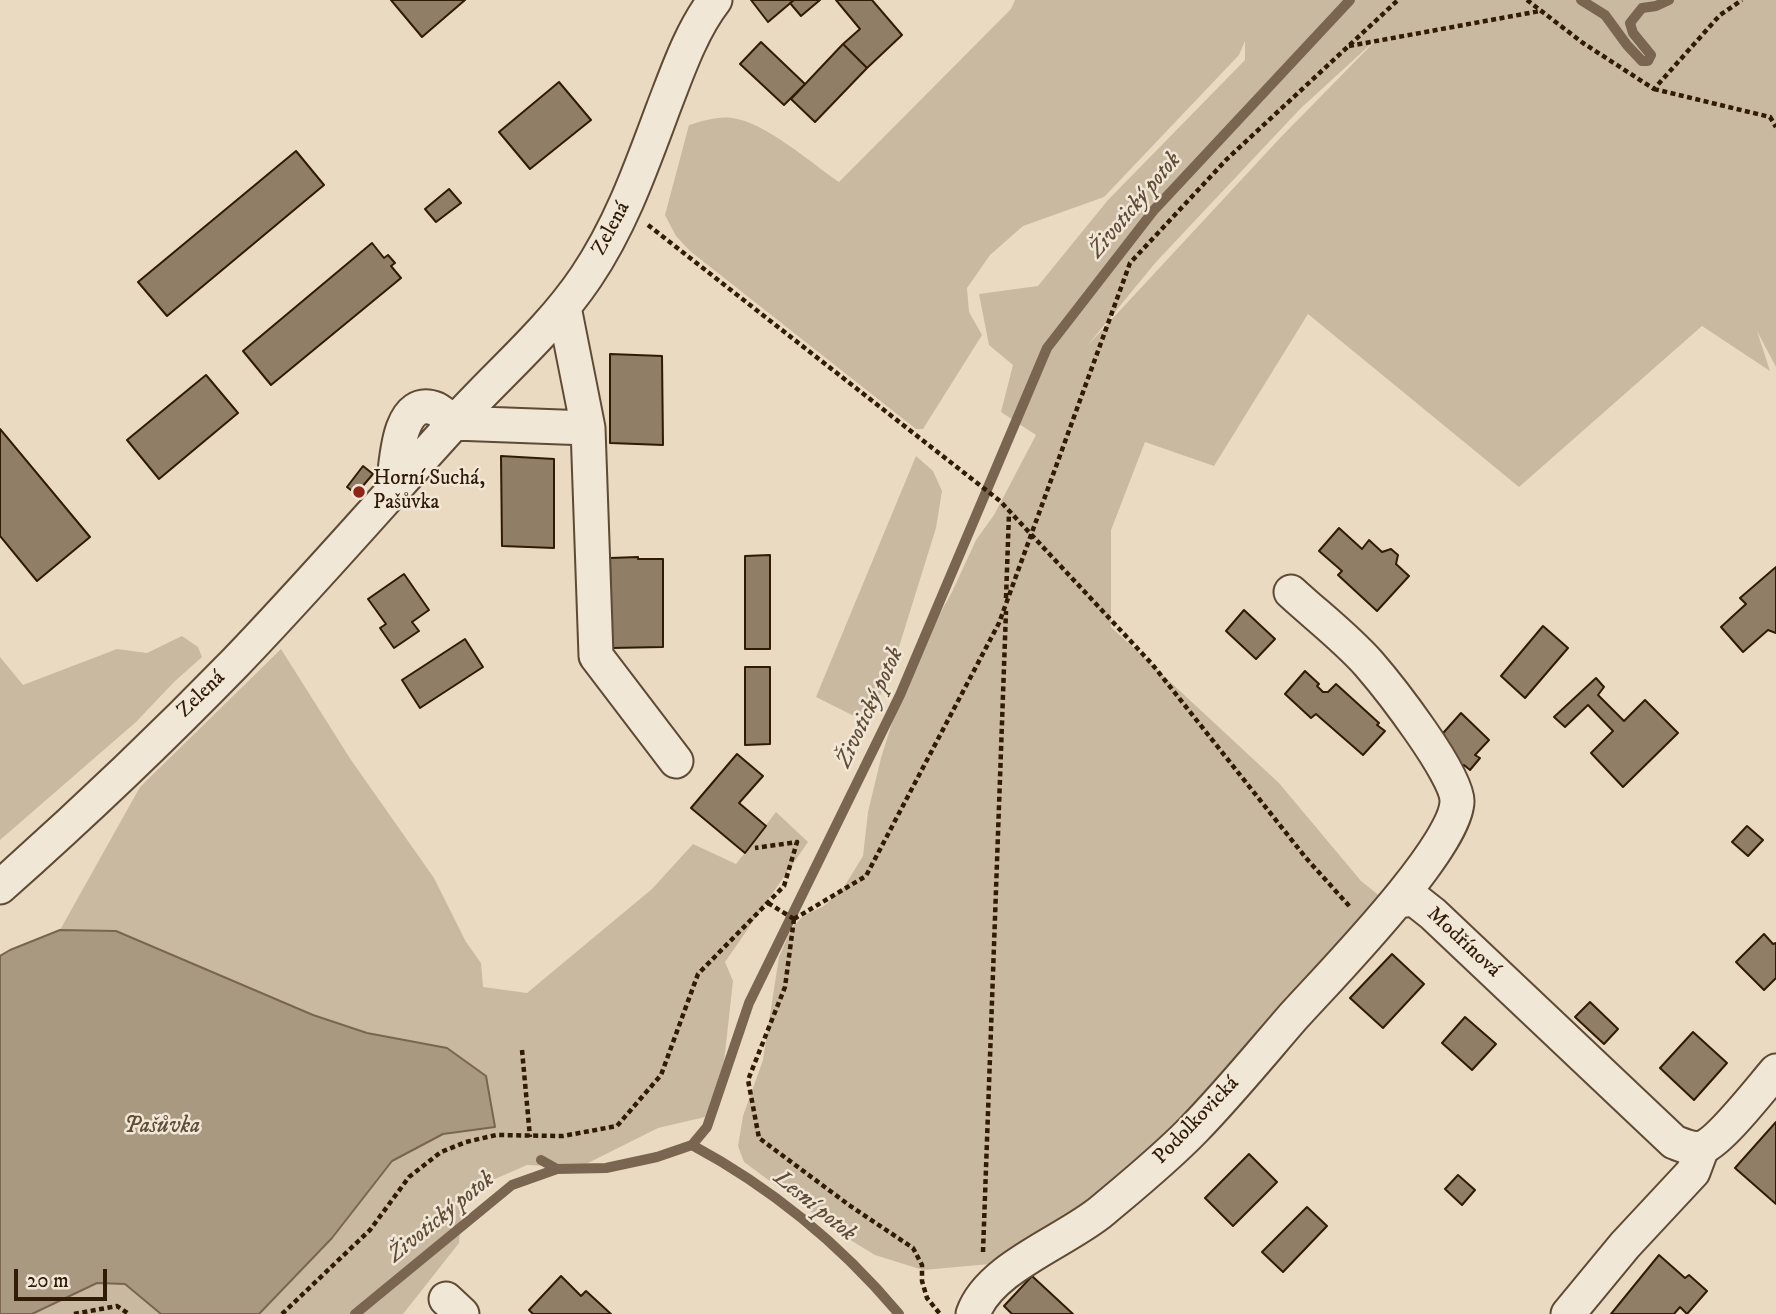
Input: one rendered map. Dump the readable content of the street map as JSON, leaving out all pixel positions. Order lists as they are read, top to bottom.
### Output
{
  "streets": {
    "street": ["Zelená", "Modřínová", "Podolkovická"]
  },
  "crossings": [
    ["Modřínová", "Podolkovická"]
  ],
  "water": ["Životický potok", "Pašůvka", "Lesní potok"],
  "places": ["Horní Suchá, Pašůvka"],
  "scale_bar": "20 m"
}
